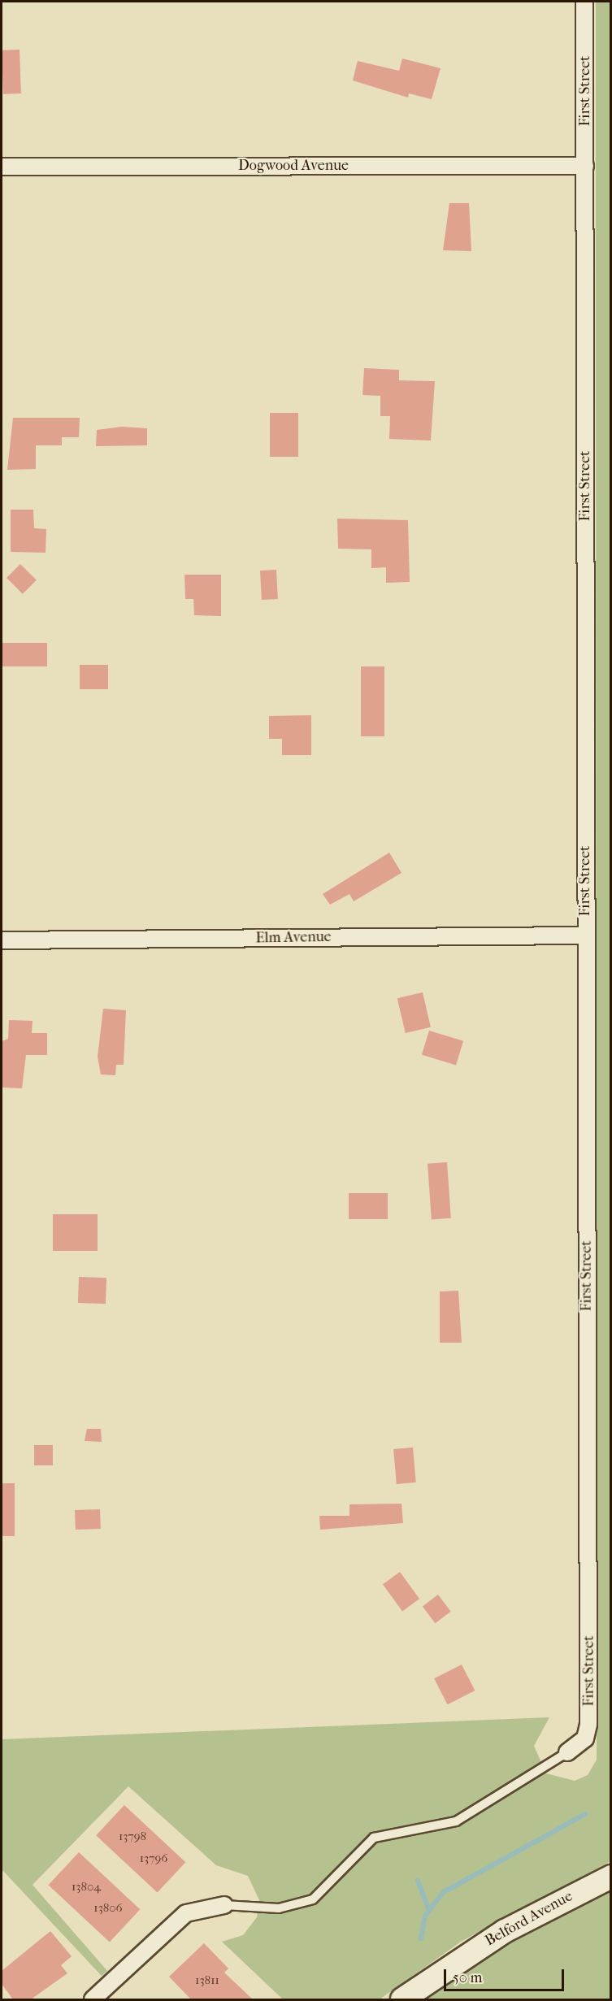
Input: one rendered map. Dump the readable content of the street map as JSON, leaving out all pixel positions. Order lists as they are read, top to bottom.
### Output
{
  "streets": {
    "main road": ["Belford Avenue"],
    "street": ["First Street", "Dogwood Avenue", "Elm Avenue"]
  },
  "crossings": [
    ["First Street", "Dogwood Avenue"],
    ["First Street", "Elm Avenue"]
  ],
  "house_numbers": [
    "13798",
    "13796",
    "13804",
    "13806",
    "13811"
  ],
  "scale_bar": "50 m"
}
